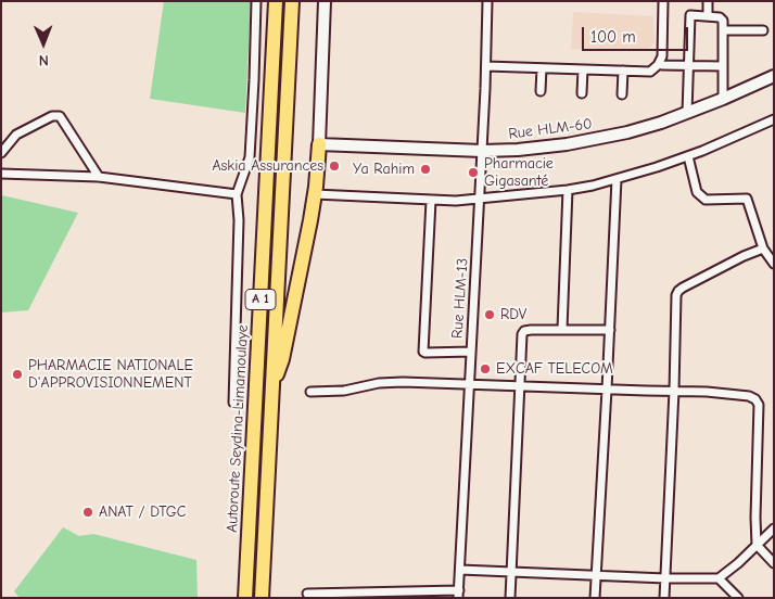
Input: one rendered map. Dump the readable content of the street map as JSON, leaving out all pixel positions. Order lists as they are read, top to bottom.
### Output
{
  "streets": {
    "highway": ["A 1", "Autoroute Seydina-Limamoulaye"],
    "street": ["Rue HLM-60", "Rue HLM-13"]
  },
  "crossings": [
    ["Rue HLM-60", "Rue HLM-13"]
  ],
  "places": [
    "Askia Assurances",
    "Ya Rahim",
    "Pharmacie Gigasanté",
    "RDV",
    "EXCAF TELECOM",
    "PHARMACIE NATIONALE D'APPROVISIONNEMENT",
    "ANAT / DTGC"
  ],
  "scale_bar": "100 m",
  "north": "bottom"
}
